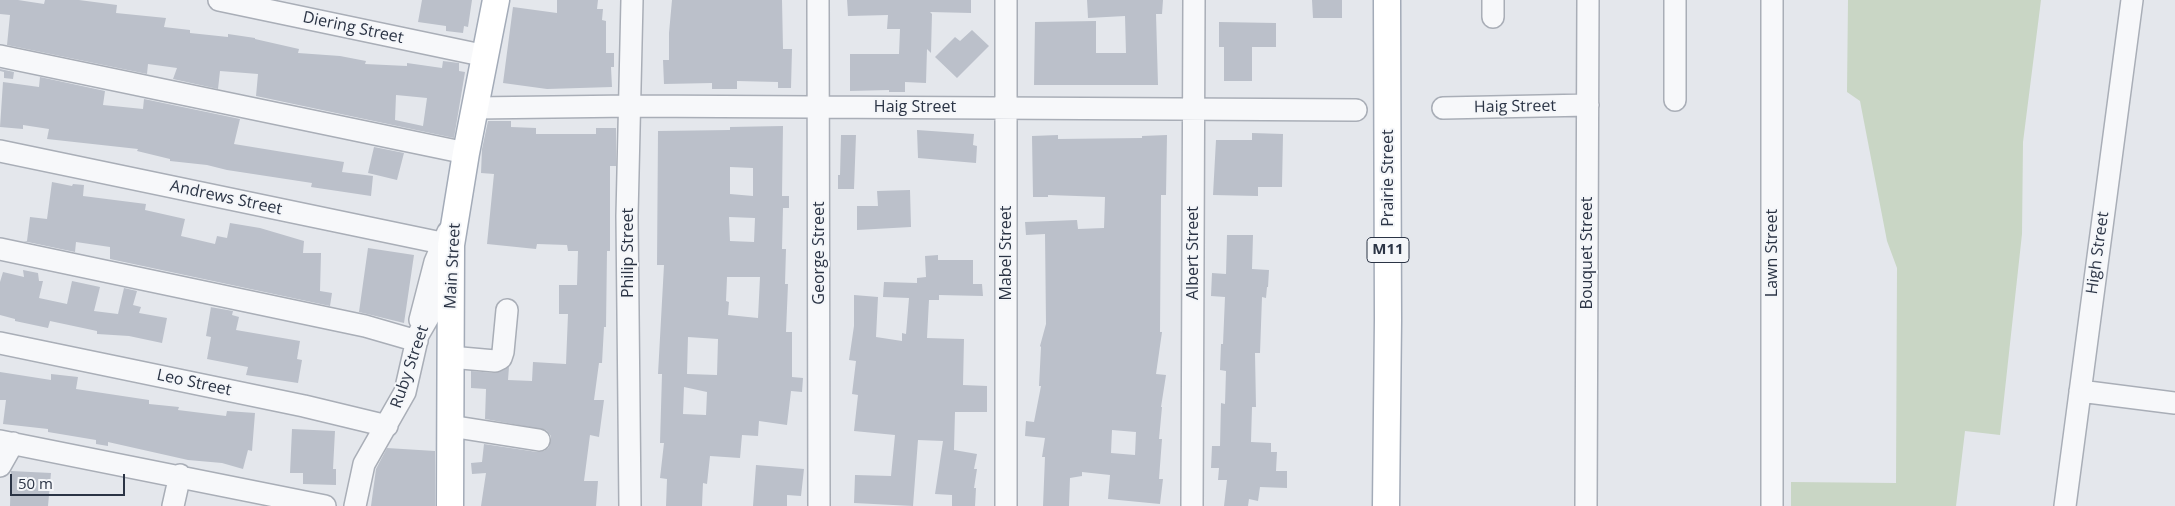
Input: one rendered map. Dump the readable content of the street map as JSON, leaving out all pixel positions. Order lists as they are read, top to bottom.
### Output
{
  "streets": {
    "main road": ["Prairie Street", "M11", "Main Street"],
    "street": [
      "Diering Street",
      "Haig Street",
      "Andrews Street",
      "Philip Street",
      "George Street",
      "Mabel Street",
      "Albert Street",
      "Bouquet Street",
      "Lawn Street",
      "High Street",
      "Ruby Street",
      "Leo Street"
    ]
  },
  "crossings": [
    ["Diering Street", "Main Street"],
    ["Haig Street", "Philip Street"],
    ["Haig Street", "George Street"],
    ["Haig Street", "Mabel Street"],
    ["Haig Street", "Albert Street"],
    ["Haig Street", "Bouquet Street"],
    ["Haig Street", "Main Street"],
    ["Andrews Street", "Main Street"],
    ["Main Street", "Ruby Street"],
    ["Ruby Street", "Leo Street"]
  ],
  "scale_bar": "50 m"
}
